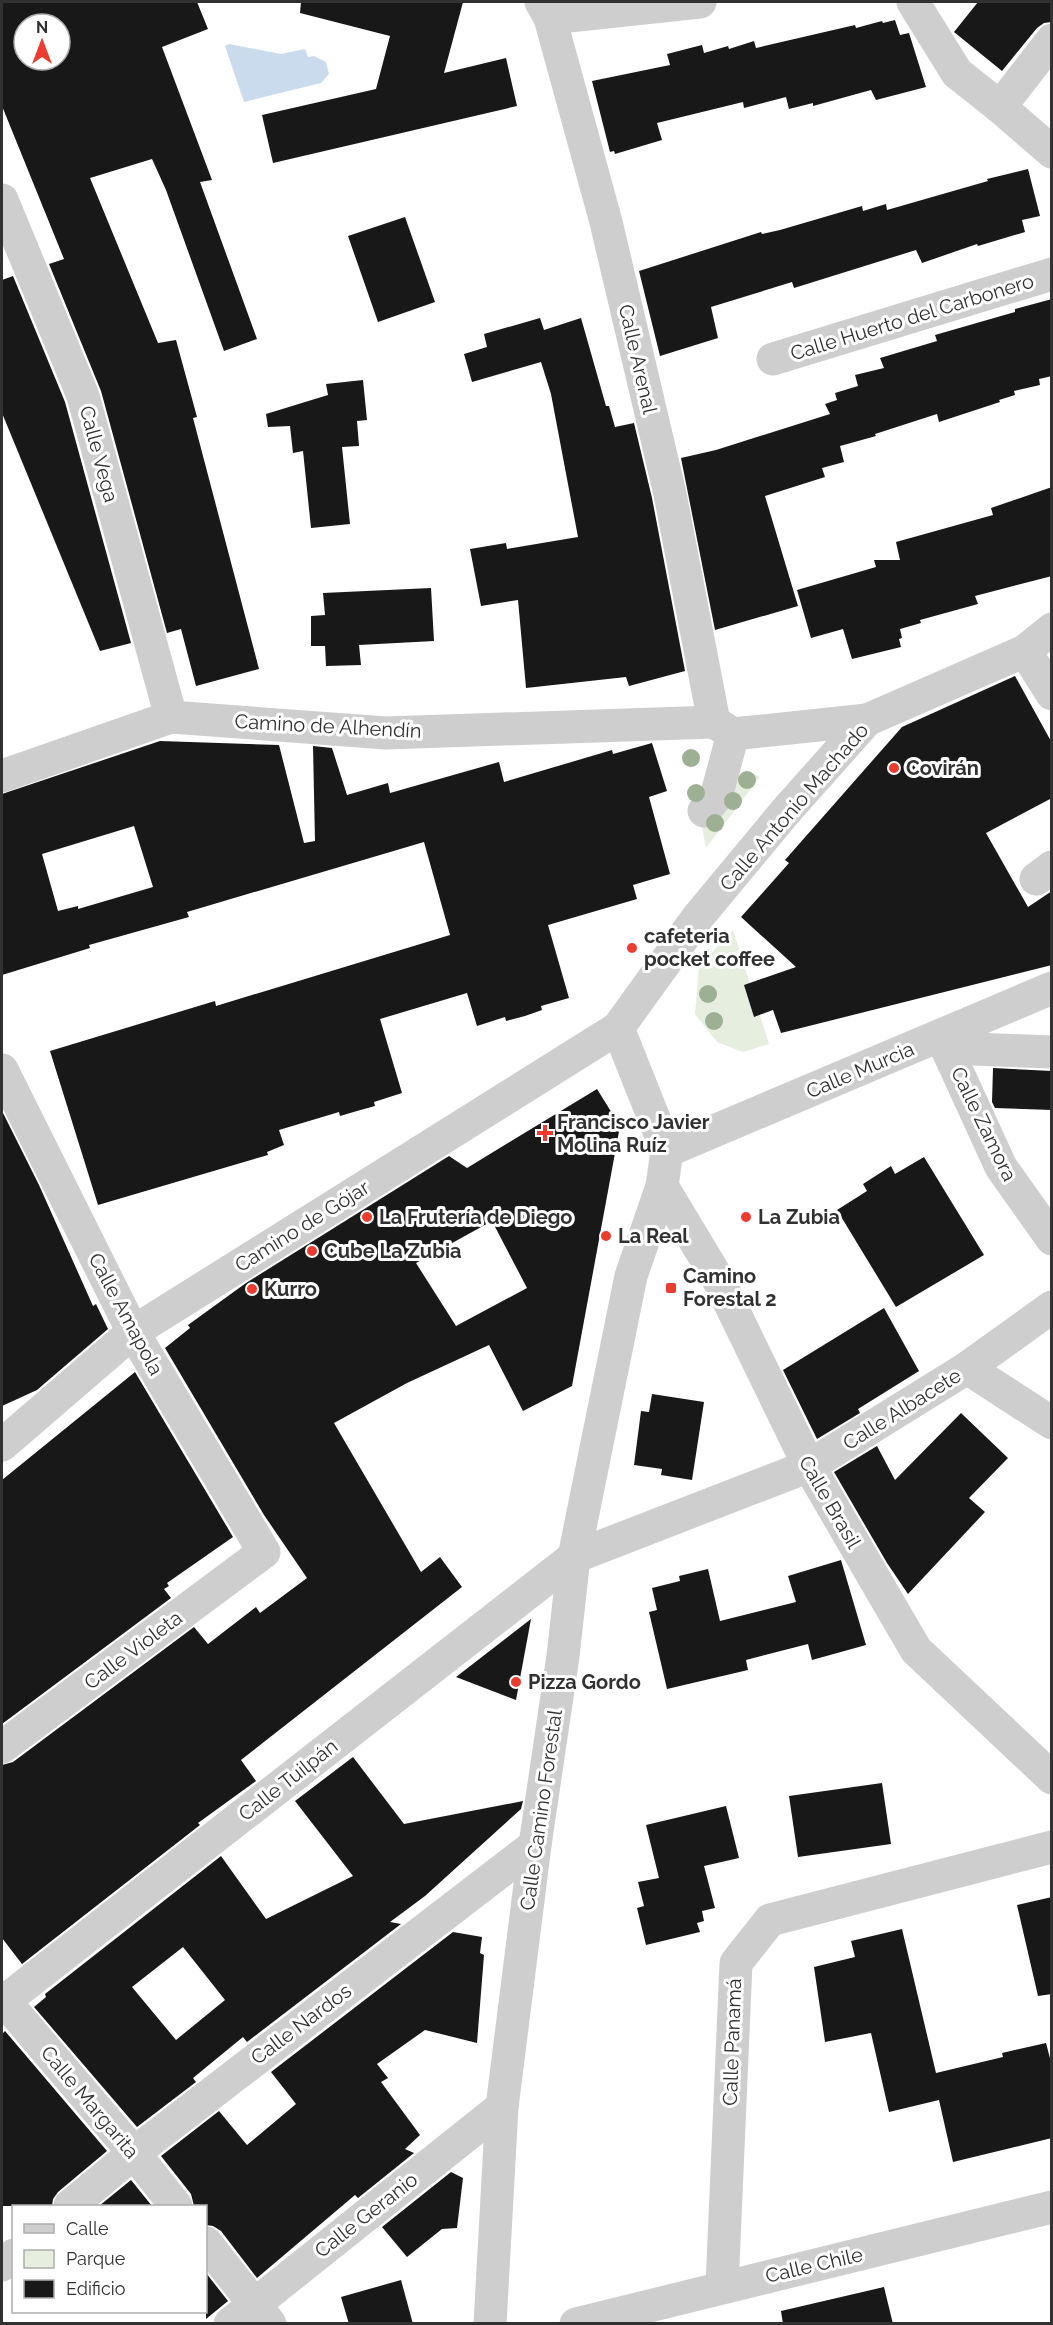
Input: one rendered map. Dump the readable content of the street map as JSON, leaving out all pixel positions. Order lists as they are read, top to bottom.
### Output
{
  "streets": {
    "street": [
      "Calle Huerto del Carbonero",
      "Calle Arenal",
      "Calle Vega",
      "Camino de Alhendín",
      "Calle Antonio Machado",
      "Calle Murcia",
      "Calle Zamora",
      "Camino de Gójar",
      "Calle Amapola",
      "Calle Albacete",
      "Calle Brasil",
      "Calle Violeta",
      "Calle Tuilpán",
      "Calle Camino Forestal",
      "Calle Nardos",
      "Calle Panamá",
      "Calle Margarita",
      "Calle Geranio",
      "Calle Chile"
    ]
  },
  "crossings": [
    ["Calle Arenal", "Camino de Alhendín"],
    ["Calle Vega", "Camino de Alhendín"],
    ["Camino de Alhendín", "Calle Antonio Machado"],
    ["Calle Antonio Machado", "Camino de Gójar"],
    ["Calle Antonio Machado", "Calle Camino Forestal"],
    ["Calle Murcia", "Calle Zamora"],
    ["Calle Murcia", "Calle Camino Forestal"],
    ["Camino de Gójar", "Calle Amapola"],
    ["Camino de Gójar", "Calle Camino Forestal"],
    ["Calle Amapola", "Calle Violeta"],
    ["Calle Albacete", "Calle Brasil"],
    ["Calle Albacete", "Calle Tuilpán"],
    ["Calle Albacete", "Calle Camino Forestal"],
    ["Calle Brasil", "Calle Camino Forestal"],
    ["Calle Tuilpán", "Calle Camino Forestal"],
    ["Calle Tuilpán", "Calle Margarita"],
    ["Calle Camino Forestal", "Calle Nardos"],
    ["Calle Camino Forestal", "Calle Geranio"],
    ["Calle Nardos", "Calle Margarita"],
    ["Calle Panamá", "Calle Chile"]
  ],
  "places": {
    "other": [
      "Covirán",
      "cafeteria pocket coffee",
      "La Frutería de Diego",
      "La Zubia",
      "La Real",
      "Cube La Zubia",
      "Kurro",
      "Pizza Gordo"
    ],
    "health": ["Francisco Javier Molina Ruíz"],
    "transit": ["Camino Forestal 2"]
  },
  "legend": ["Calle", "Parque", "Edificio"],
  "north": "top"
}
